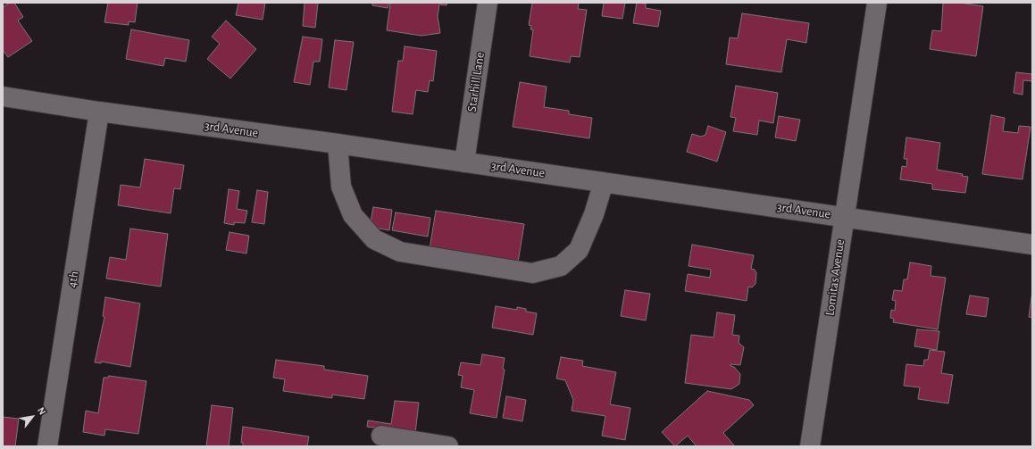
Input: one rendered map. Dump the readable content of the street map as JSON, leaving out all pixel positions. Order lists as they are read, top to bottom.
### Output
{
  "streets": {
    "street": [
      "Starhill Lane",
      "3rd Avenue",
      "Lomitas Avenue",
      "4th"
    ]
  },
  "crossings": [
    ["Starhill Lane", "3rd Avenue"],
    ["3rd Avenue", "Lomitas Avenue"],
    ["3rd Avenue", "4th"]
  ],
  "north": "top right"
}
